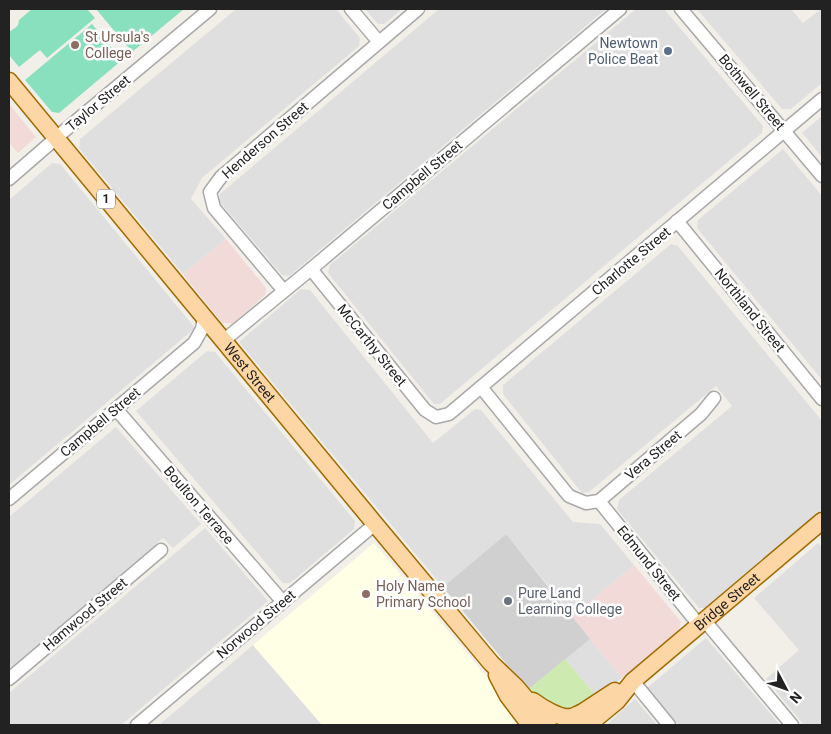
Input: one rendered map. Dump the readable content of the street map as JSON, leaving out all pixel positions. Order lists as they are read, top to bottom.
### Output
{
  "streets": {
    "main road": ["1", "West Street", "Bridge Street"],
    "street": [
      "Bothwell Street",
      "Taylor Street",
      "Henderson Street",
      "Campbell Street",
      "Charlotte Street",
      "Northland Street",
      "McCarthy Street",
      "Vera Street",
      "Boulton Terrace",
      "Edmund Street",
      "Hamwood Street",
      "Norwood Street"
    ]
  },
  "crossings": [
    ["Bothwell Street", "Charlotte Street"],
    ["Taylor Street", "West Street"],
    ["Henderson Street", "Campbell Street"],
    ["Campbell Street", "McCarthy Street"],
    ["Campbell Street", "West Street"],
    ["Campbell Street", "Boulton Terrace"],
    ["Charlotte Street", "Northland Street"],
    ["Charlotte Street", "McCarthy Street"],
    ["Charlotte Street", "Edmund Street"],
    ["West Street", "Norwood Street"],
    ["Vera Street", "Edmund Street"],
    ["Boulton Terrace", "Norwood Street"],
    ["Edmund Street", "Bridge Street"]
  ],
  "places": [
    "St Ursula's College",
    "Newtown Police Beat",
    "Holy Name Primary School",
    "Pure Land Learning College"
  ],
  "north": "bottom right"
}
